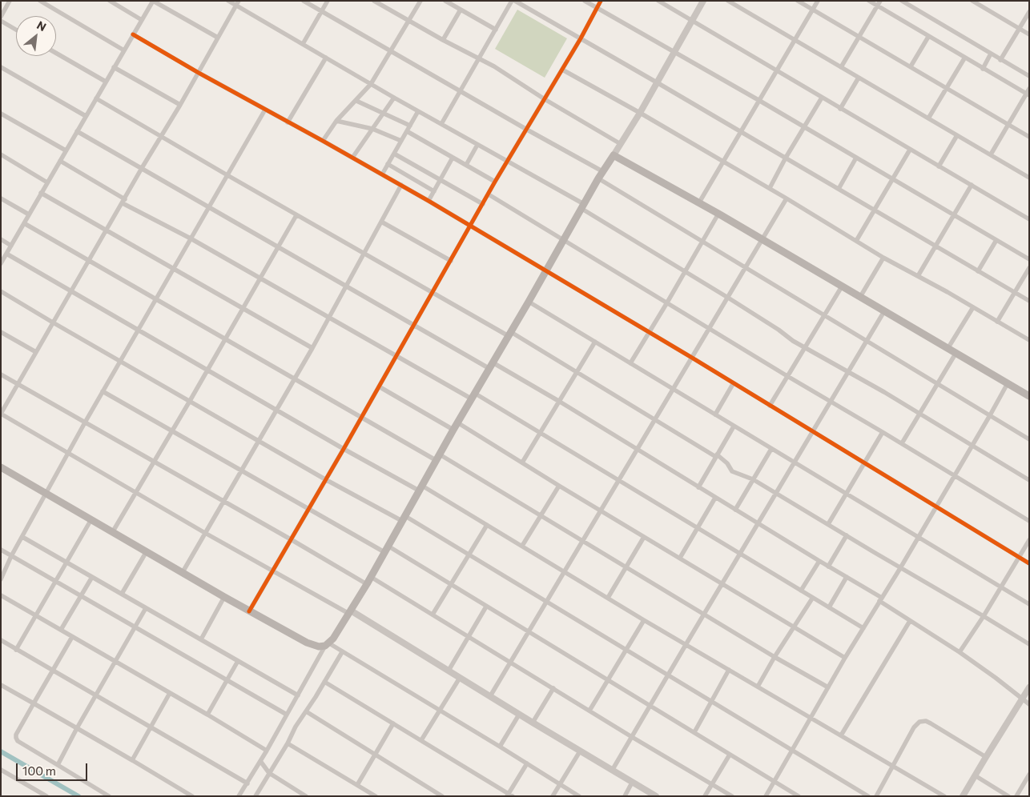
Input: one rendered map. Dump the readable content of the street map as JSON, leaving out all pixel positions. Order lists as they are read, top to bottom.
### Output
{
  "scale_bar": "100 m",
  "north": "top right"
}
